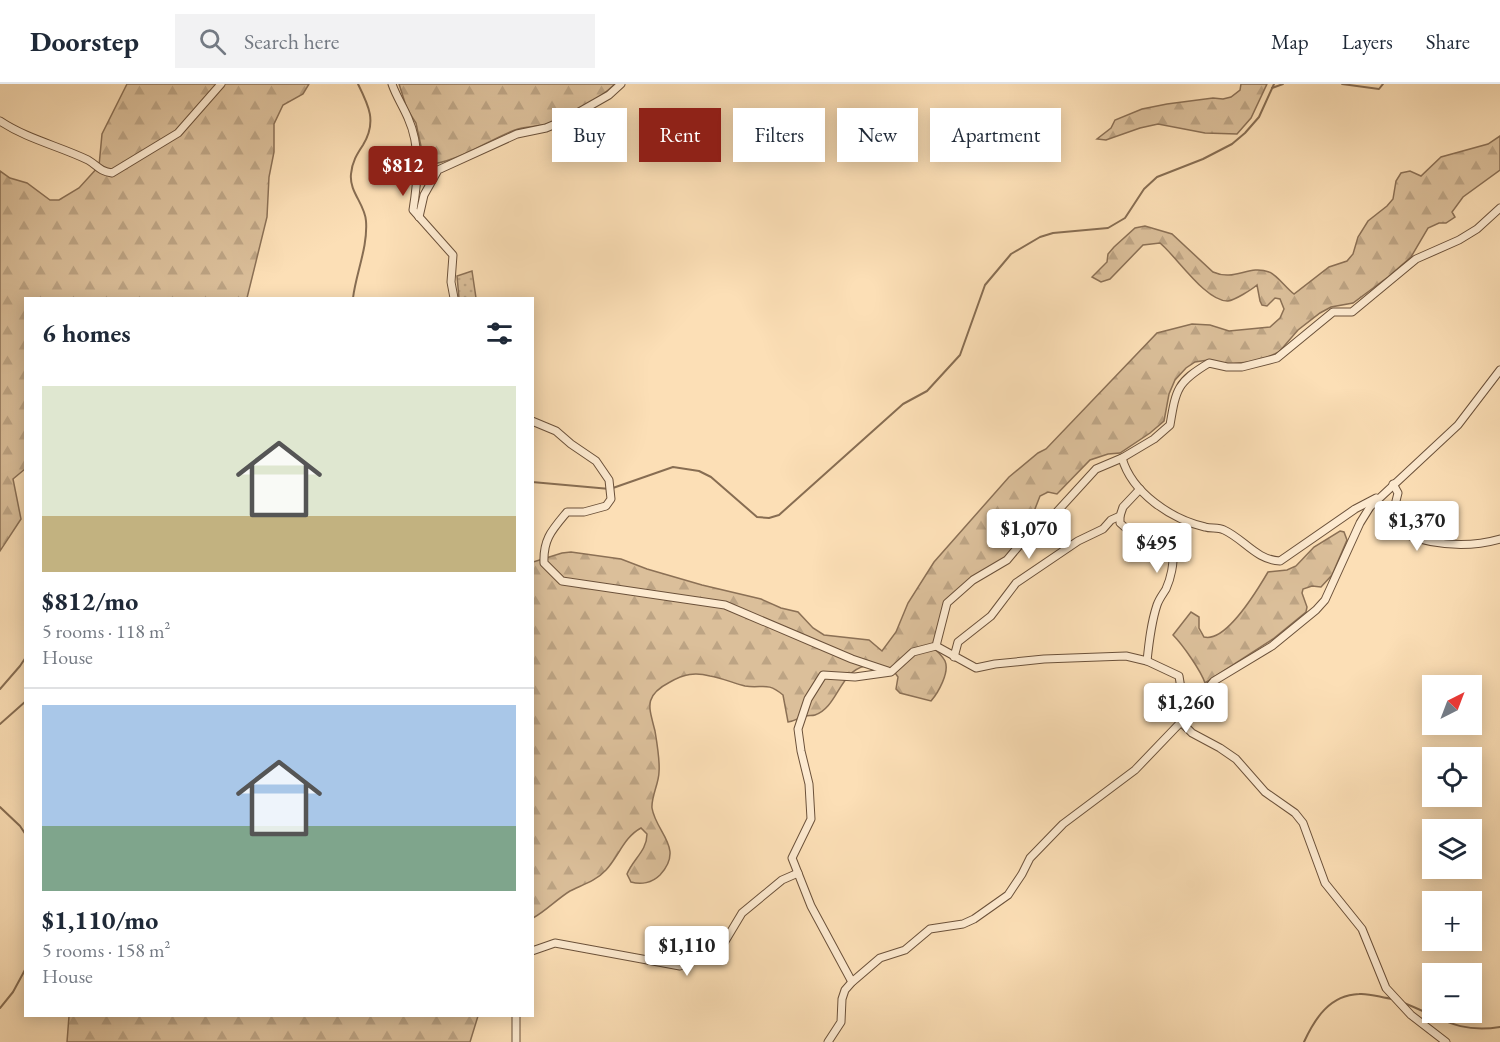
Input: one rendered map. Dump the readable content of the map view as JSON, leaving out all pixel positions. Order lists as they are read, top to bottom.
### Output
{
  "north": "top right",
  "page": {
    "header": "Doorstep",
    "search": "Search here",
    "nav": ["Map", "Layers", "Share"],
    "chip": [
      "Buy",
      "Rent",
      "Filters",
      "New",
      "Apartment"
    ],
    "price": [
      "$812",
      "$1,370",
      "$1,070",
      "$495",
      "$1,260",
      "$1,110"
    ],
    "heading": "6 homes",
    "list": [
      {
        "name": "$812/mo",
        "note": "5 rooms · 118 m² · House"
      },
      {
        "name": "$1,110/mo",
        "note": "5 rooms · 158 m² · House"
      }
    ],
    "map_buttons": ["+", "−"]
  }
}
